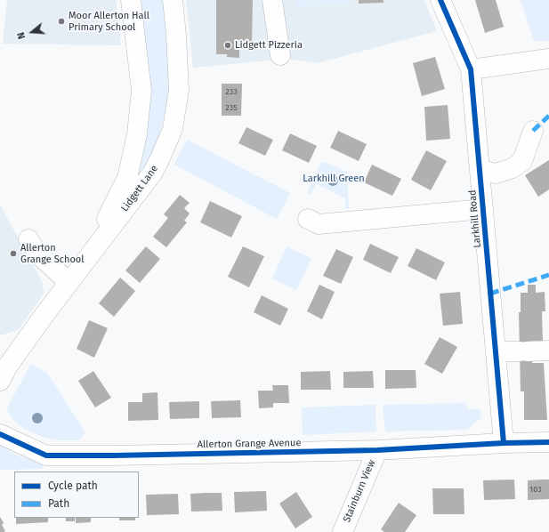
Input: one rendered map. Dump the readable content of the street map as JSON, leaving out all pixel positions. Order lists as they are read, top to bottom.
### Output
{
  "streets": {
    "street": [
      "Lidgett Lane",
      "Larkhill Road",
      "Allerton Grange Avenue",
      "Stainburn View"
    ]
  },
  "crossings": [
    ["Larkhill Road", "Allerton Grange Avenue"],
    ["Allerton Grange Avenue", "Stainburn View"]
  ],
  "parks": ["Larkhill Green"],
  "places": ["Moor Allerton Hall Primary School", "Lidgett Pizzeria", "Allerton Grange School"],
  "house_numbers": ["233", "235", "103"],
  "legend": ["Cycle path", "Path"],
  "north": "left"
}
